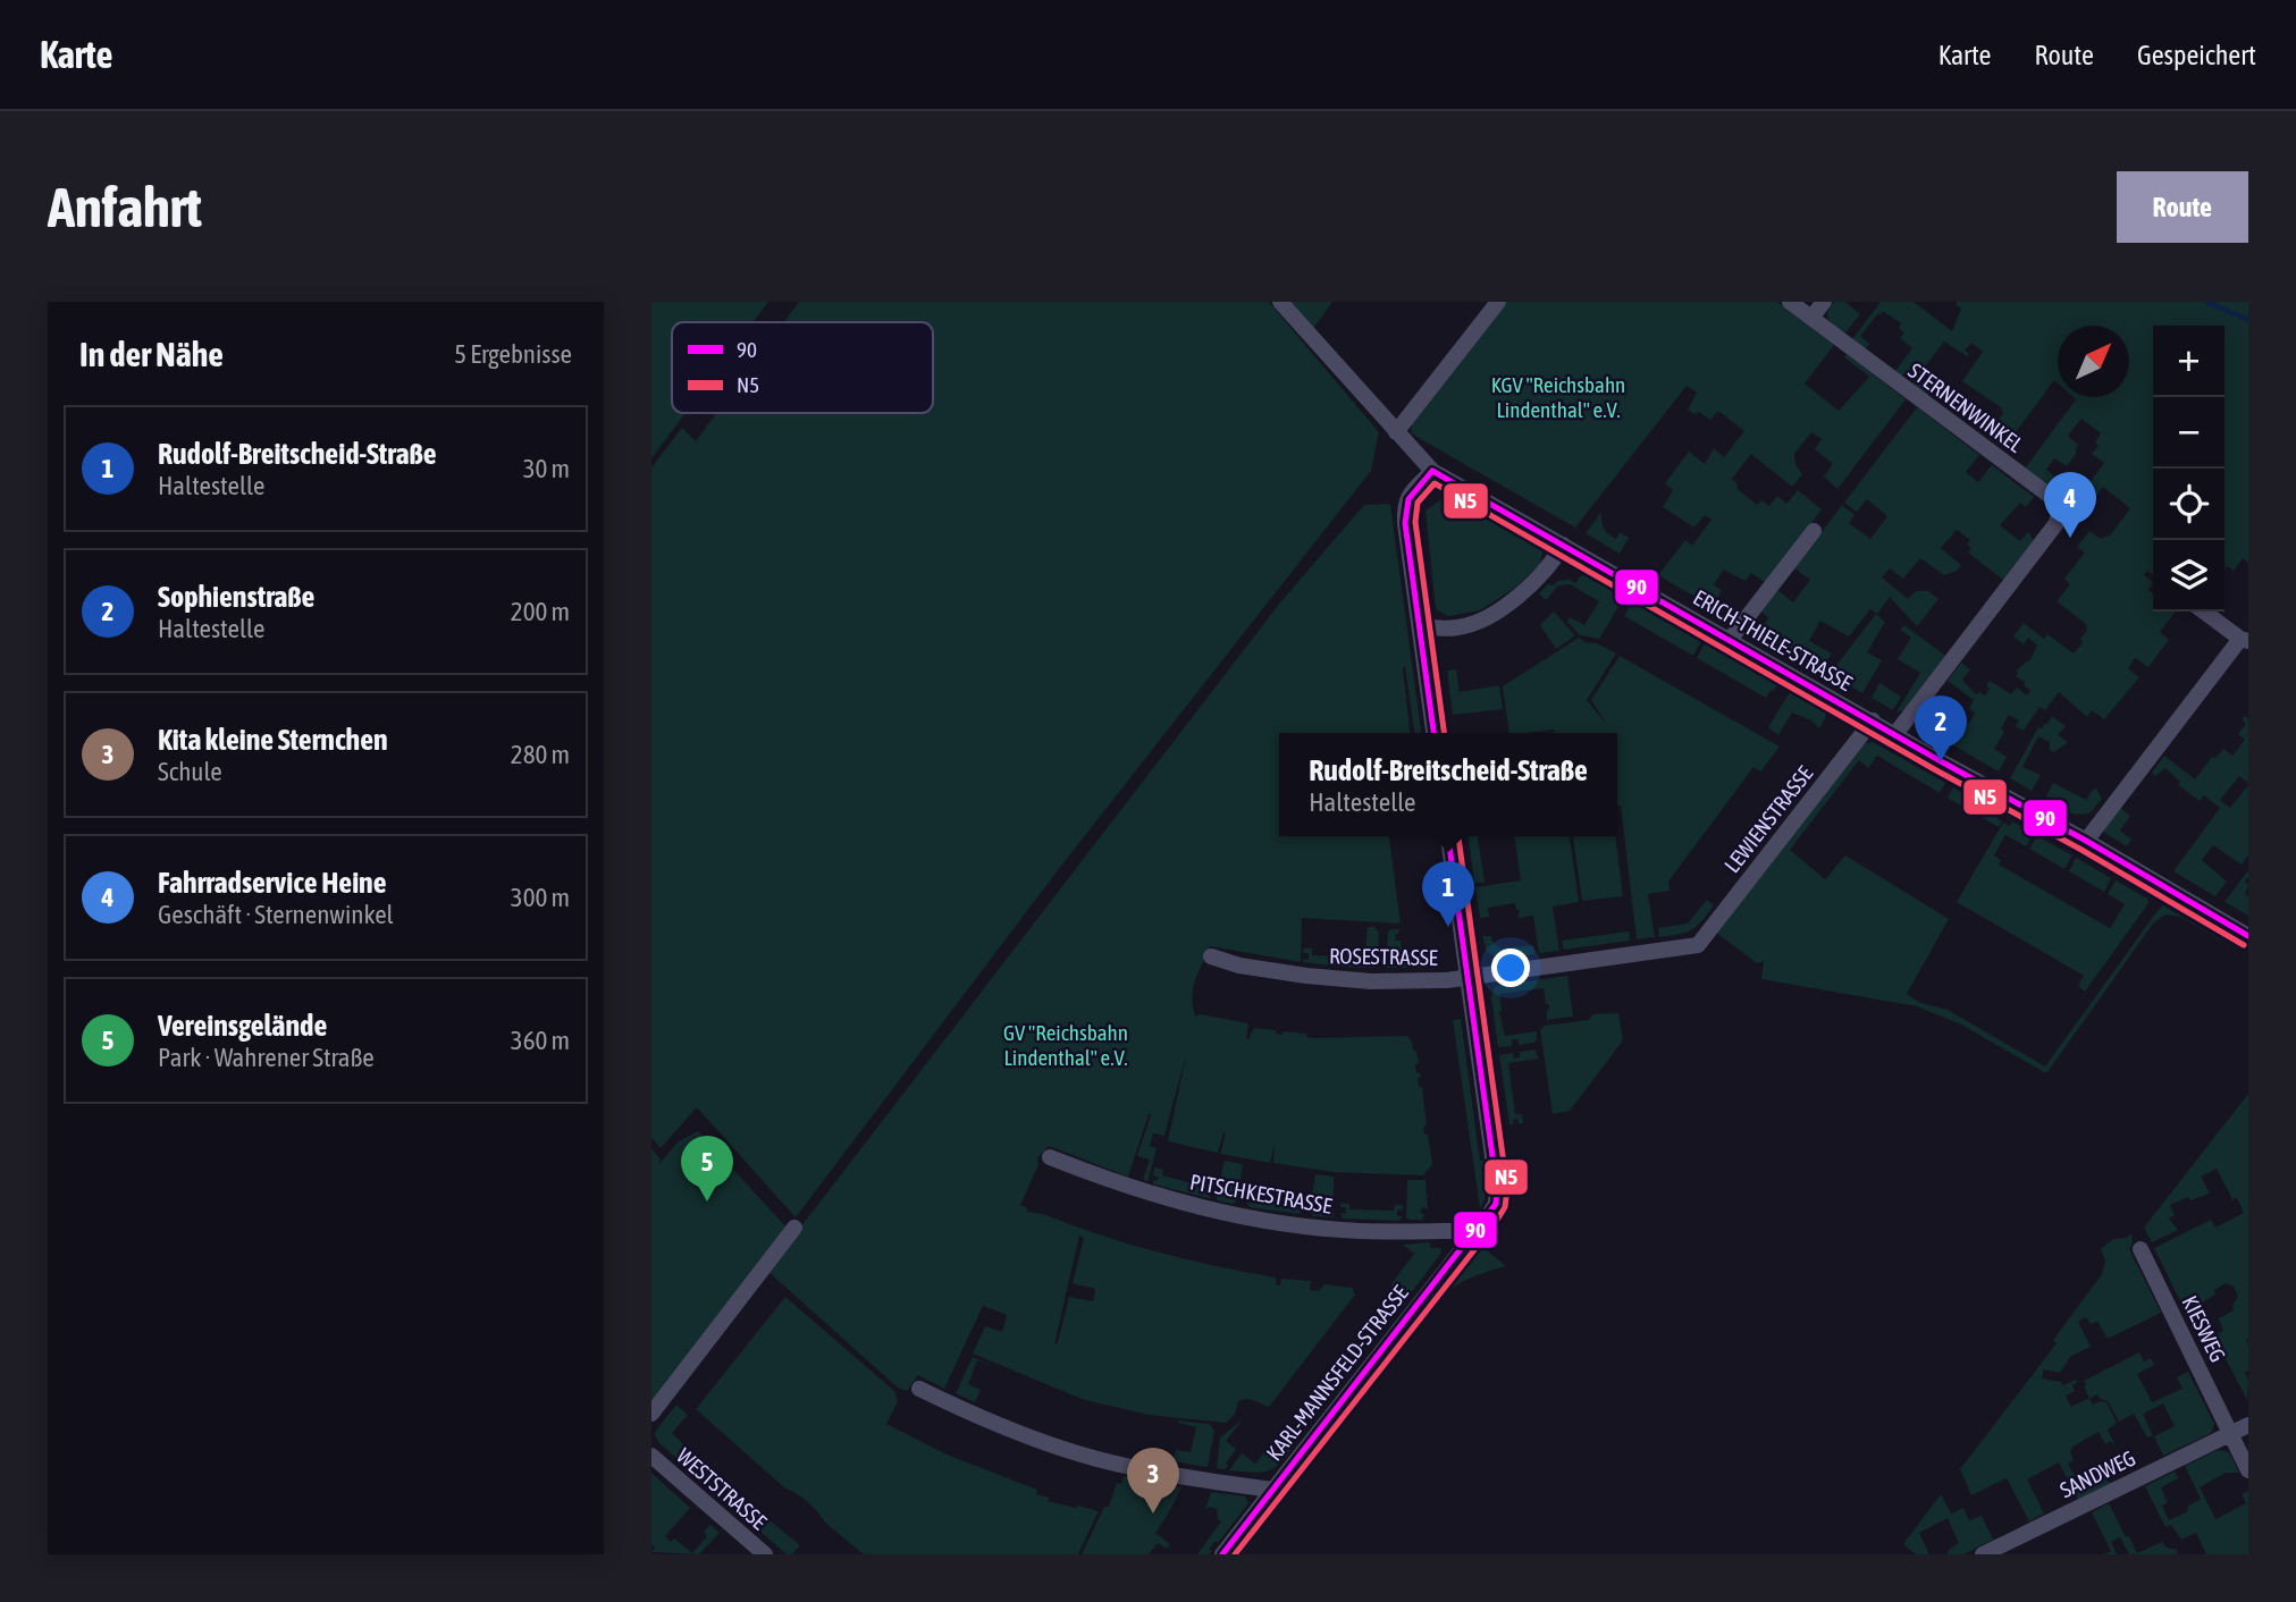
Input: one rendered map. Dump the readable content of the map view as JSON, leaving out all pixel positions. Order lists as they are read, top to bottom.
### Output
{
  "streets": {
    "street": [
      "STERNENWINKEL",
      "ERICH-THIELE-STRASSE",
      "LEWIENSTRASSE",
      "ROSESTRASSE",
      "PITSCHKESTRASSE",
      "KIESWEG",
      "KARL-MANNSFELD-STRASSE",
      "SANDWEG",
      "WESTSTRASSE"
    ]
  },
  "crossings": [
    ["STERNENWINKEL", "ERICH-THIELE-STRASSE"],
    ["ERICH-THIELE-STRASSE", "LEWIENSTRASSE"],
    ["LEWIENSTRASSE", "ROSESTRASSE"],
    ["ROSESTRASSE", "KARL-MANNSFELD-STRASSE"],
    ["PITSCHKESTRASSE", "KARL-MANNSFELD-STRASSE"],
    ["KIESWEG", "SANDWEG"]
  ],
  "parks": ["KGV \"Reichsbahn Lindenthal\" e.V.", "GV \"Reichsbahn Lindenthal\" e.V."],
  "lines": ["transit line 90", "transit line N5"],
  "legend": ["90", "N5"],
  "north": "top right",
  "page": {
    "header": "Karte",
    "nav": ["Karte", "Route", "Gespeichert"],
    "buttons": "Route",
    "title": "Anfahrt",
    "heading": ["In der Nähe", "5 Ergebnisse"],
    "map_buttons": ["+", "−"],
    "list": [
      {
        "mark": "1",
        "name": "Rudolf-Breitscheid-Straße",
        "note": "Haltestelle",
        "value": "30 m"
      },
      {
        "mark": "2",
        "name": "Sophienstraße",
        "note": "Haltestelle",
        "value": "200 m"
      },
      {
        "mark": "3",
        "name": "Kita kleine Sternchen",
        "note": "Schule",
        "value": "280 m"
      },
      {
        "mark": "4",
        "name": "Fahrradservice Heine",
        "note": "Geschäft · Sternenwinkel",
        "value": "300 m"
      },
      {
        "mark": "5",
        "name": "Vereinsgelände",
        "note": "Park · Wahrener Straße",
        "value": "360 m"
      }
    ],
    "pins": [
      "4",
      "2",
      "1",
      "5",
      "3"
    ],
    "popup": ["Rudolf-Breitscheid-Straße", "Haltestelle"]
  }
}
